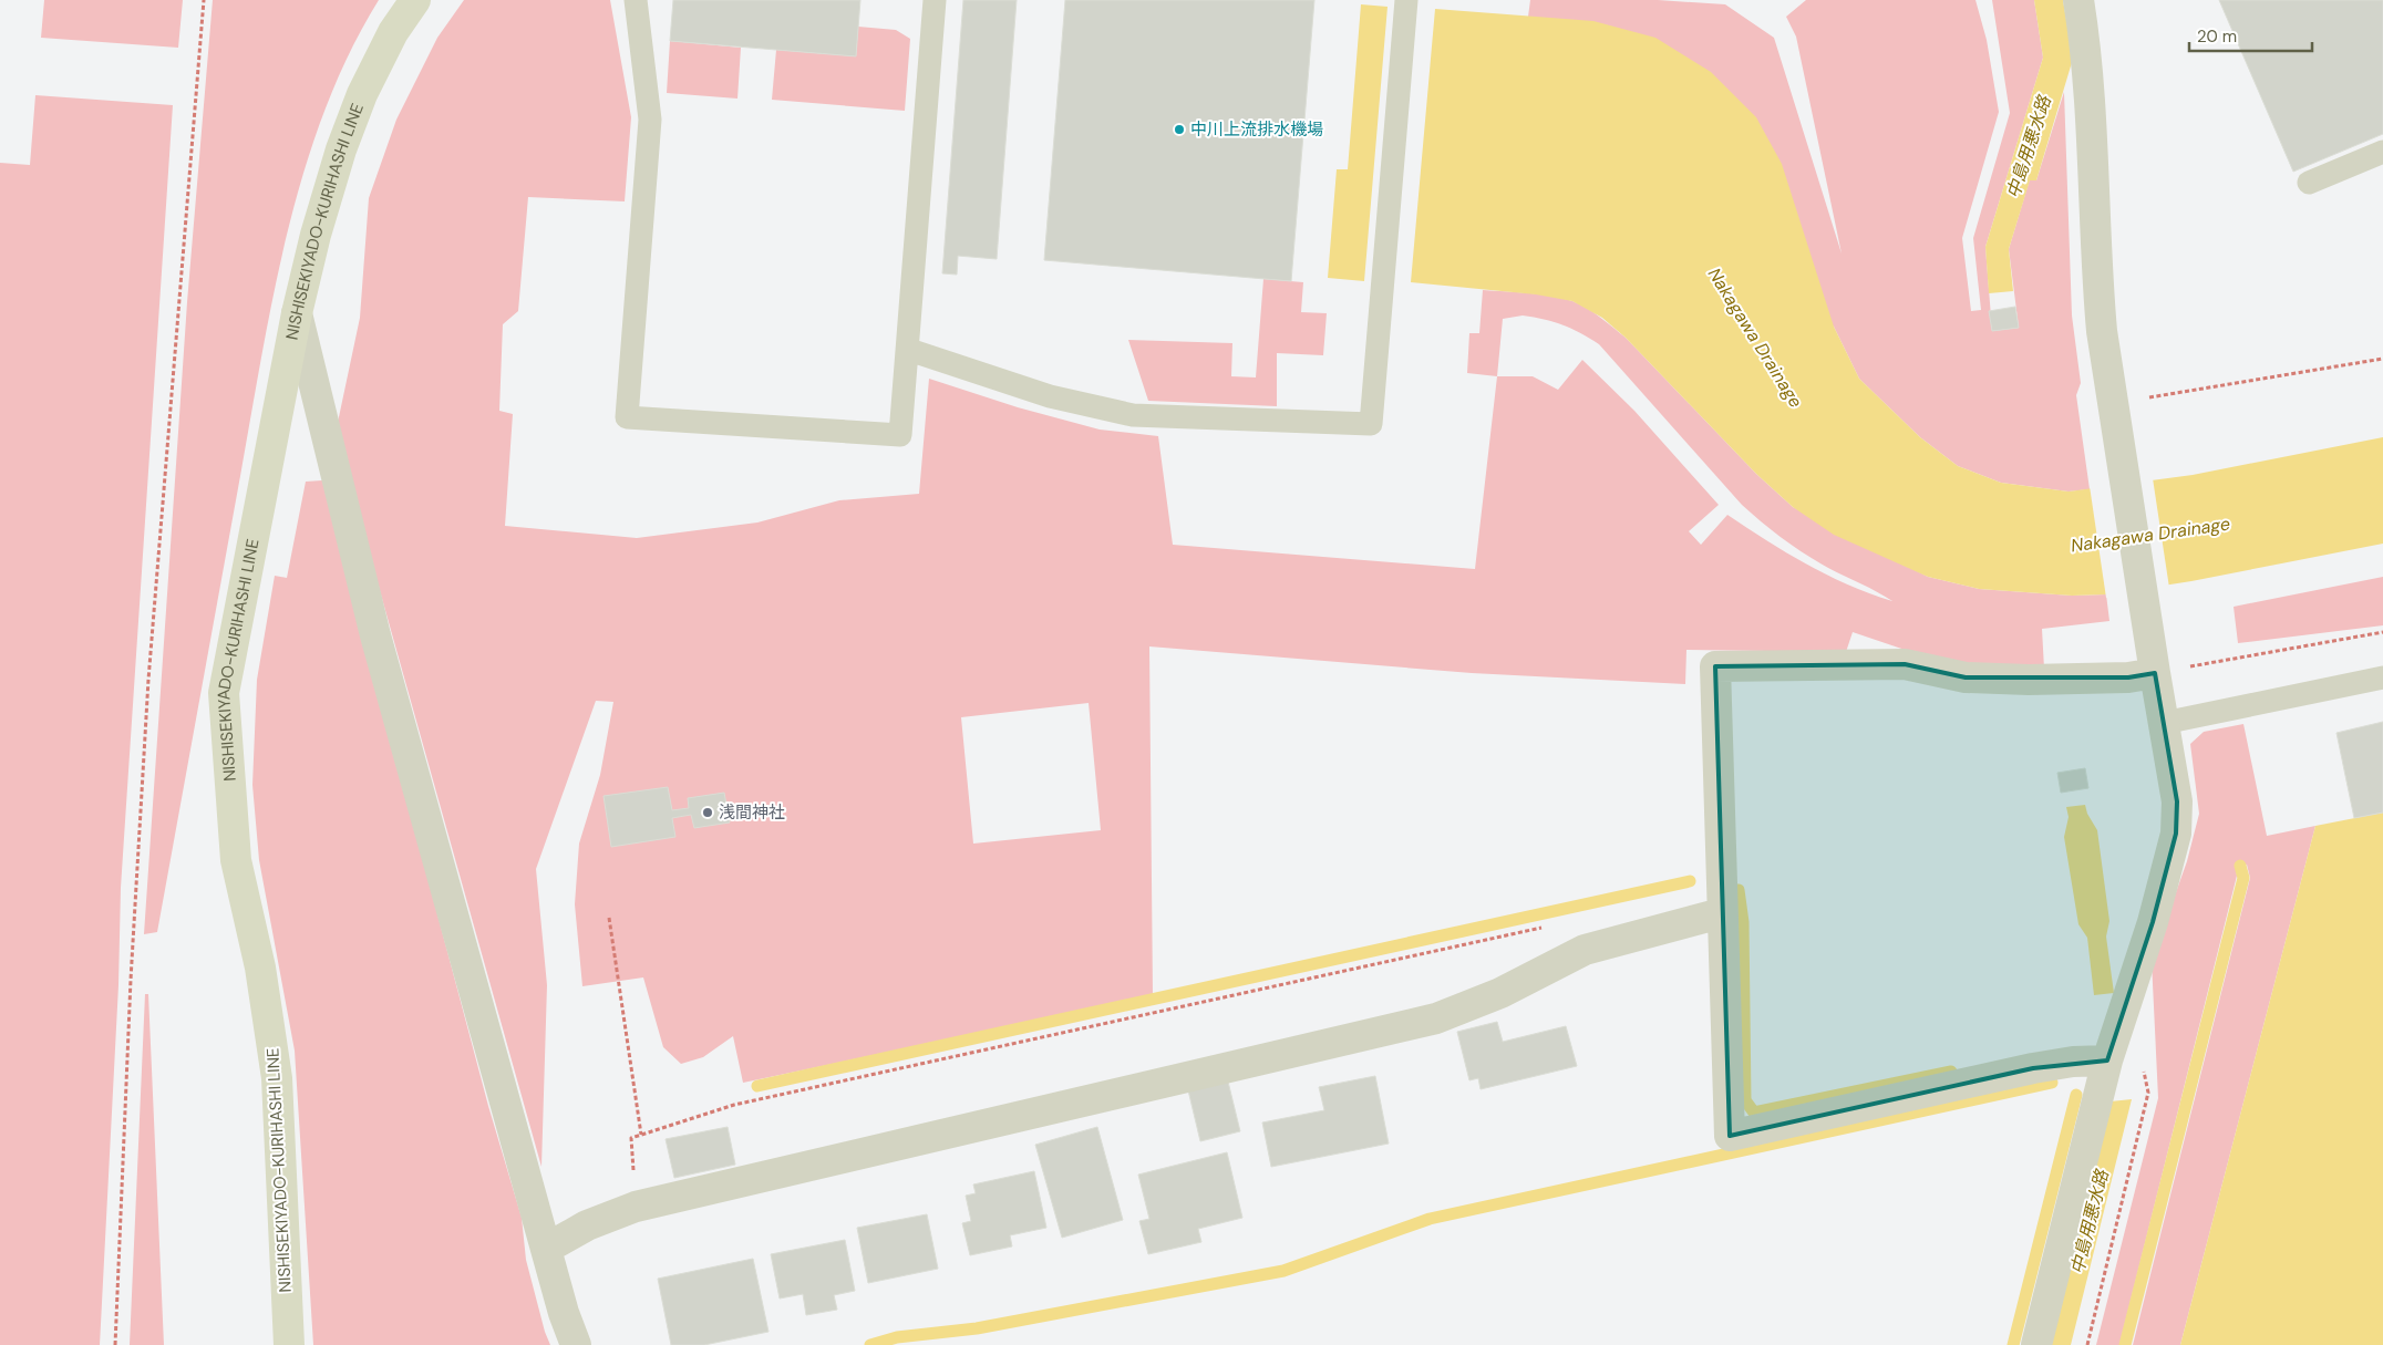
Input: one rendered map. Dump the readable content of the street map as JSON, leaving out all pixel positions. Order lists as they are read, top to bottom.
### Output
{
  "streets": {
    "main road": ["NISHISEKIYADO-KURIHASHI LINE"]
  },
  "water": ["中島用悪水路", "Nakagawa Drainage"],
  "places": ["中川上流排水機場", "浅間神社"],
  "scale_bar": "20 m"
}
